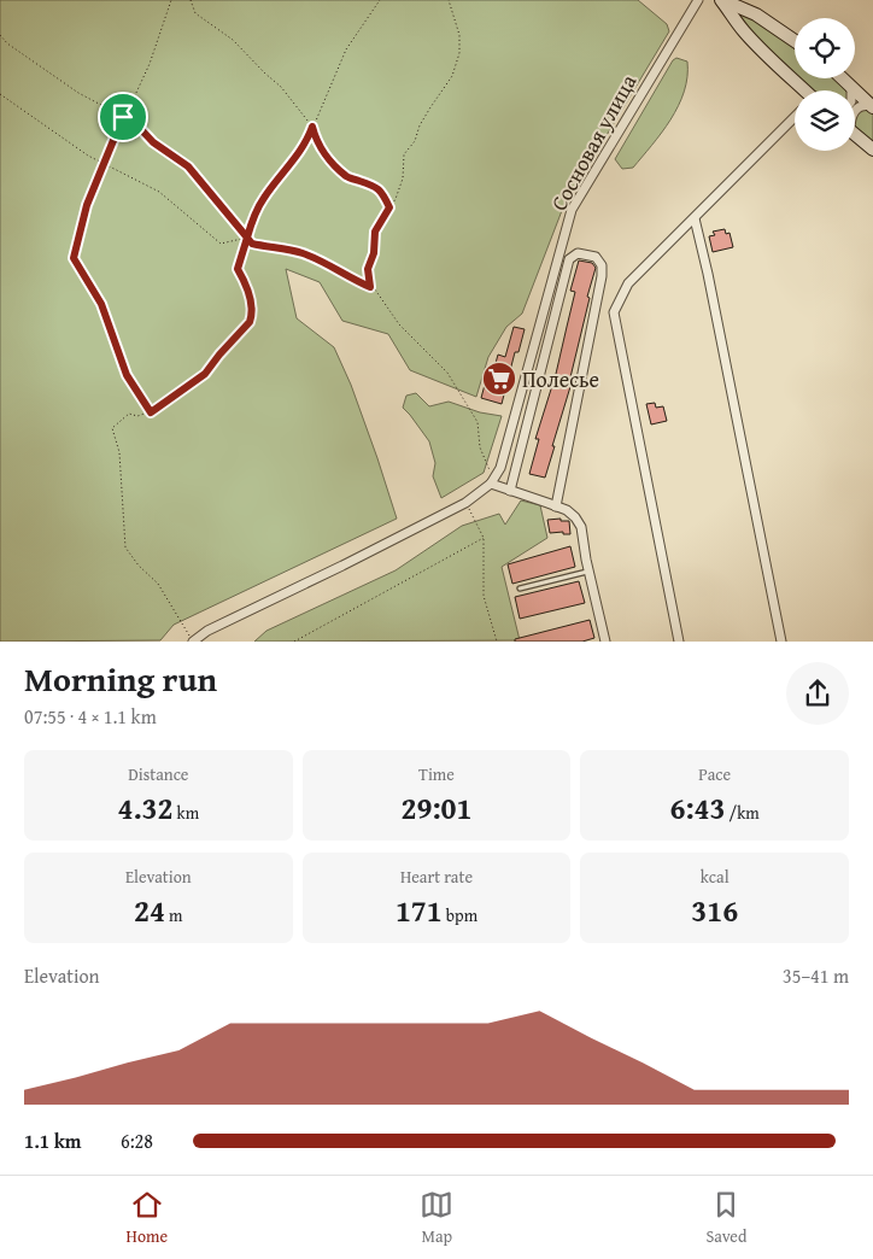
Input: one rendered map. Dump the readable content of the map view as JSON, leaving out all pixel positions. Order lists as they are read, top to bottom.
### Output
{
  "streets": {
    "street": ["Сосновая улица"]
  },
  "places": {
    "supermarket": ["Полесье"]
  },
  "page": {
    "heading": ["Morning run", "07:55 · 4 × 1.1 km"],
    "stats": [
      ["Distance", "4.32 km"],
      ["Time", "29:01"],
      ["Pace", "6:43 /km"],
      ["Elevation", "24 m"],
      ["Heart rate", "171 bpm"],
      ["kcal", "316"]
    ],
    "chart": ["Elevation", "35–41 m"],
    "list": [
      {
        "name": "1.1 km",
        "note": "6:28"
      }
    ],
    "tabs": ["Home", "Map", "Saved"]
  }
}
